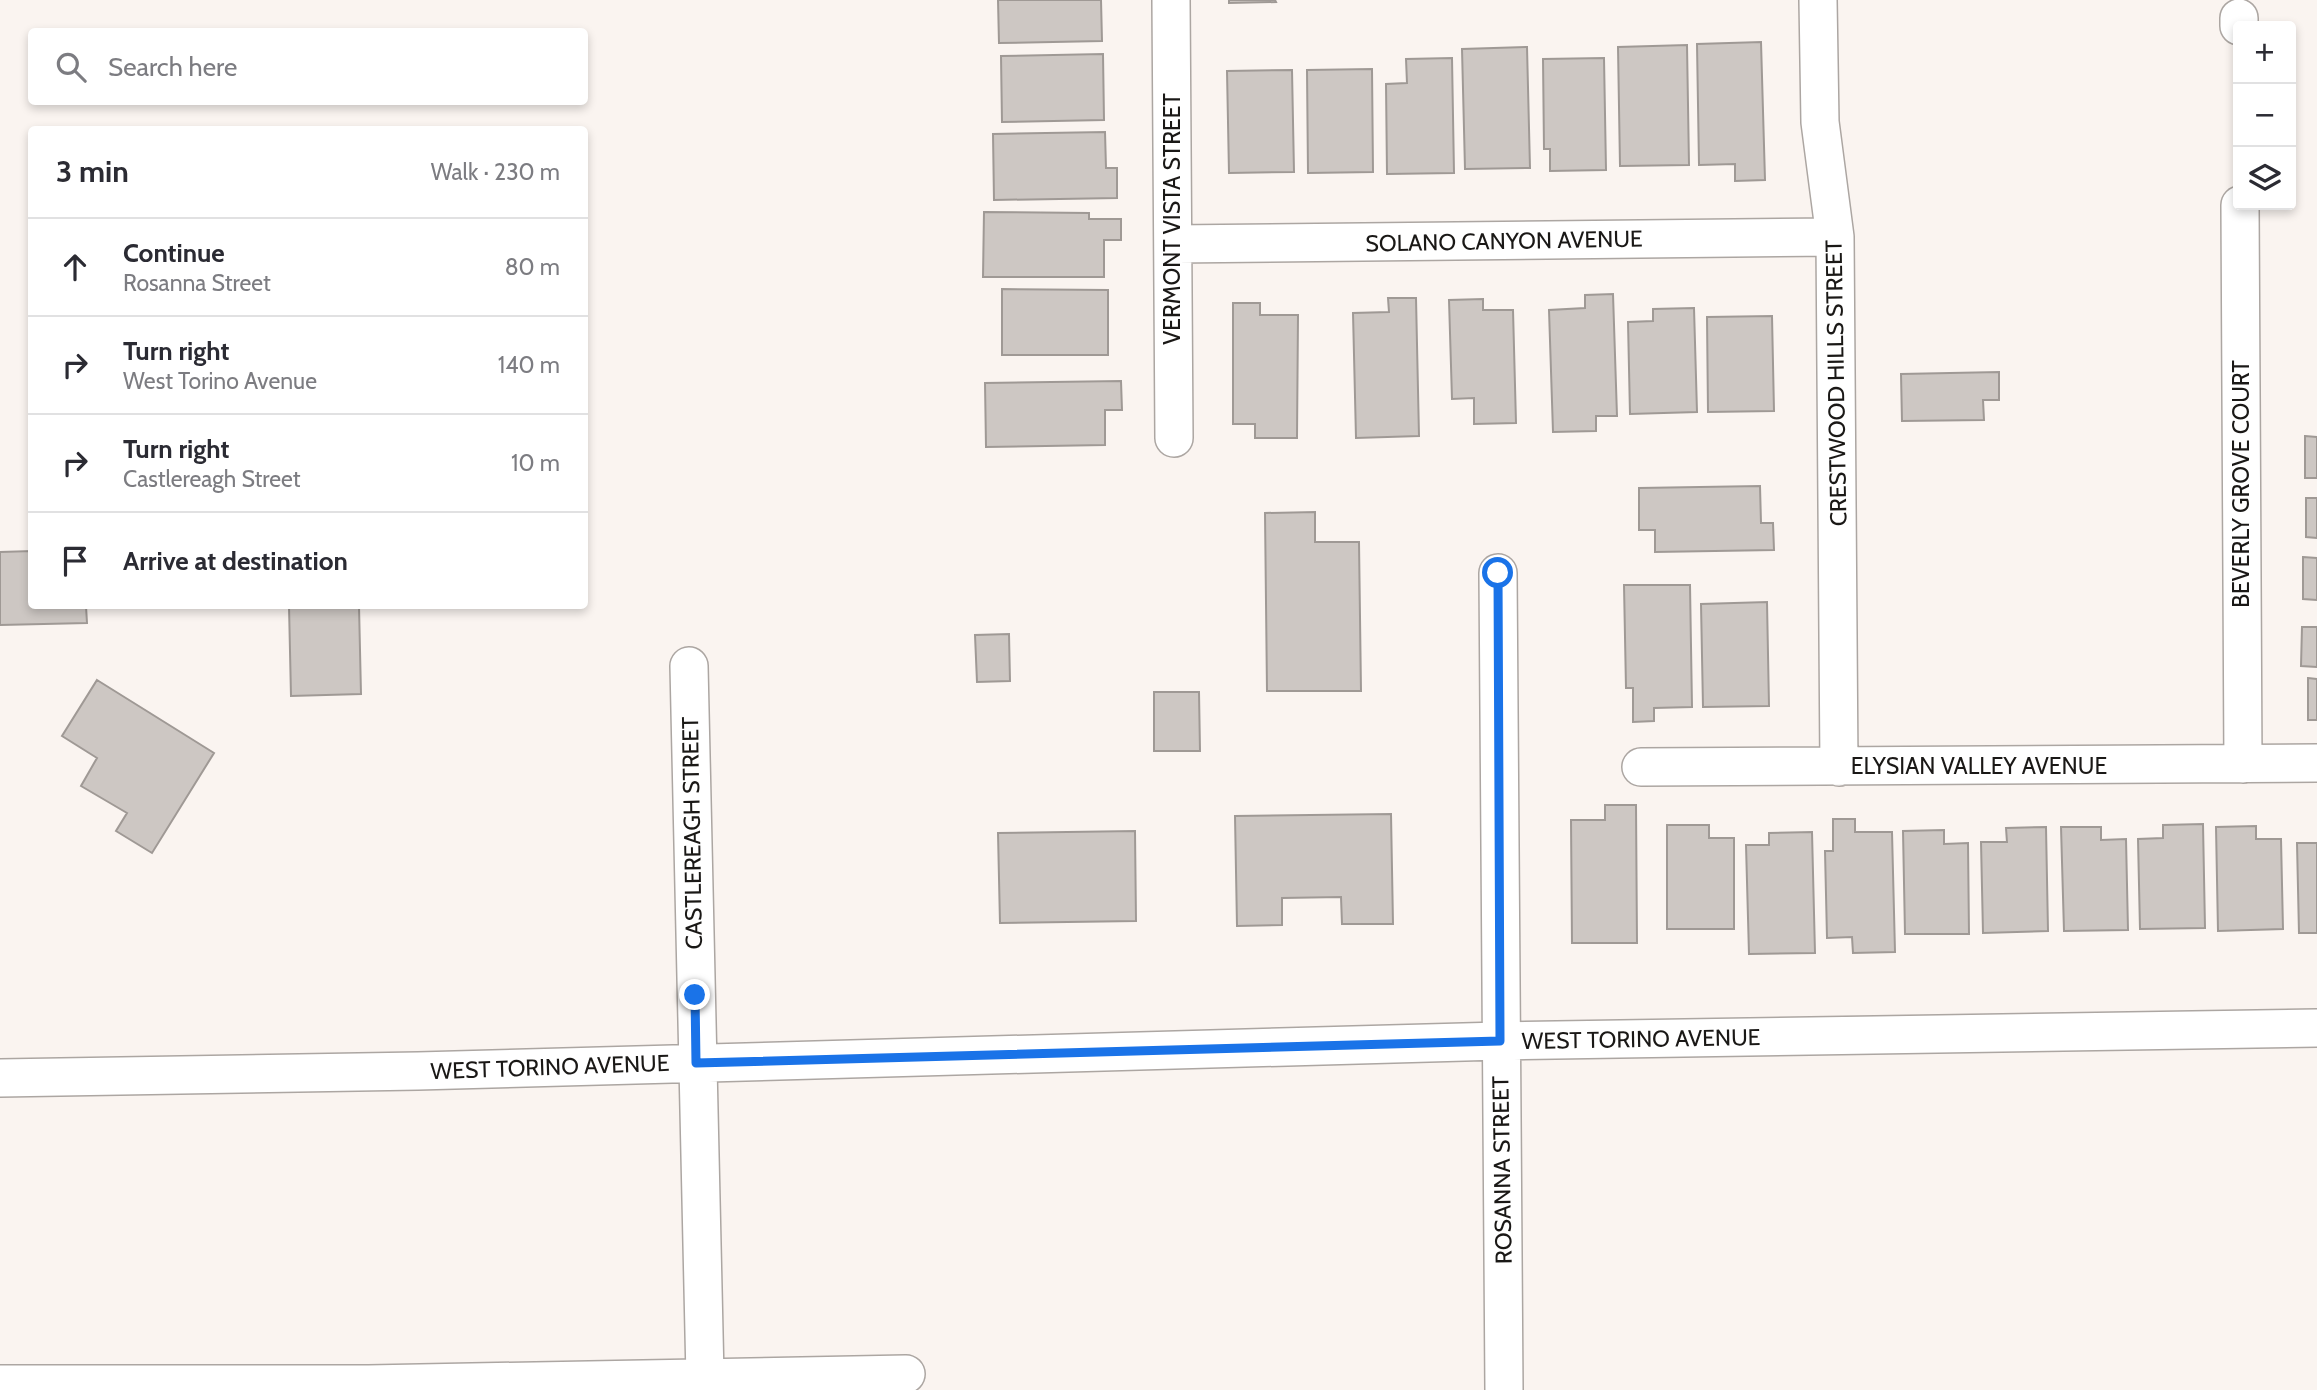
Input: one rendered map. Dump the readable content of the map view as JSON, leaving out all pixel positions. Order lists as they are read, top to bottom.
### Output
{
  "streets": {
    "street": [
      "VERMONT VISTA STREET",
      "SOLANO CANYON AVENUE",
      "CRESTWOOD HILLS STREET",
      "BEVERLY GROVE COURT",
      "ELYSIAN VALLEY AVENUE",
      "CASTLEREAGH STREET",
      "WEST TORINO AVENUE",
      "ROSANNA STREET"
    ]
  },
  "crossings": [
    ["VERMONT VISTA STREET", "SOLANO CANYON AVENUE"],
    ["SOLANO CANYON AVENUE", "CRESTWOOD HILLS STREET"],
    ["CRESTWOOD HILLS STREET", "ELYSIAN VALLEY AVENUE"],
    ["BEVERLY GROVE COURT", "ELYSIAN VALLEY AVENUE"],
    ["CASTLEREAGH STREET", "WEST TORINO AVENUE"],
    ["WEST TORINO AVENUE", "ROSANNA STREET"]
  ],
  "page": {
    "map_buttons": ["+", "−"],
    "search": "Search here",
    "heading": ["3 min", "Walk · 230 m"],
    "list": [
      ["Continue", "Rosanna Street", "80 m"],
      ["Turn right", "West Torino Avenue", "140 m"],
      ["Turn right", "Castlereagh Street", "10 m"],
      "Arrive at destination"
    ]
  }
}
